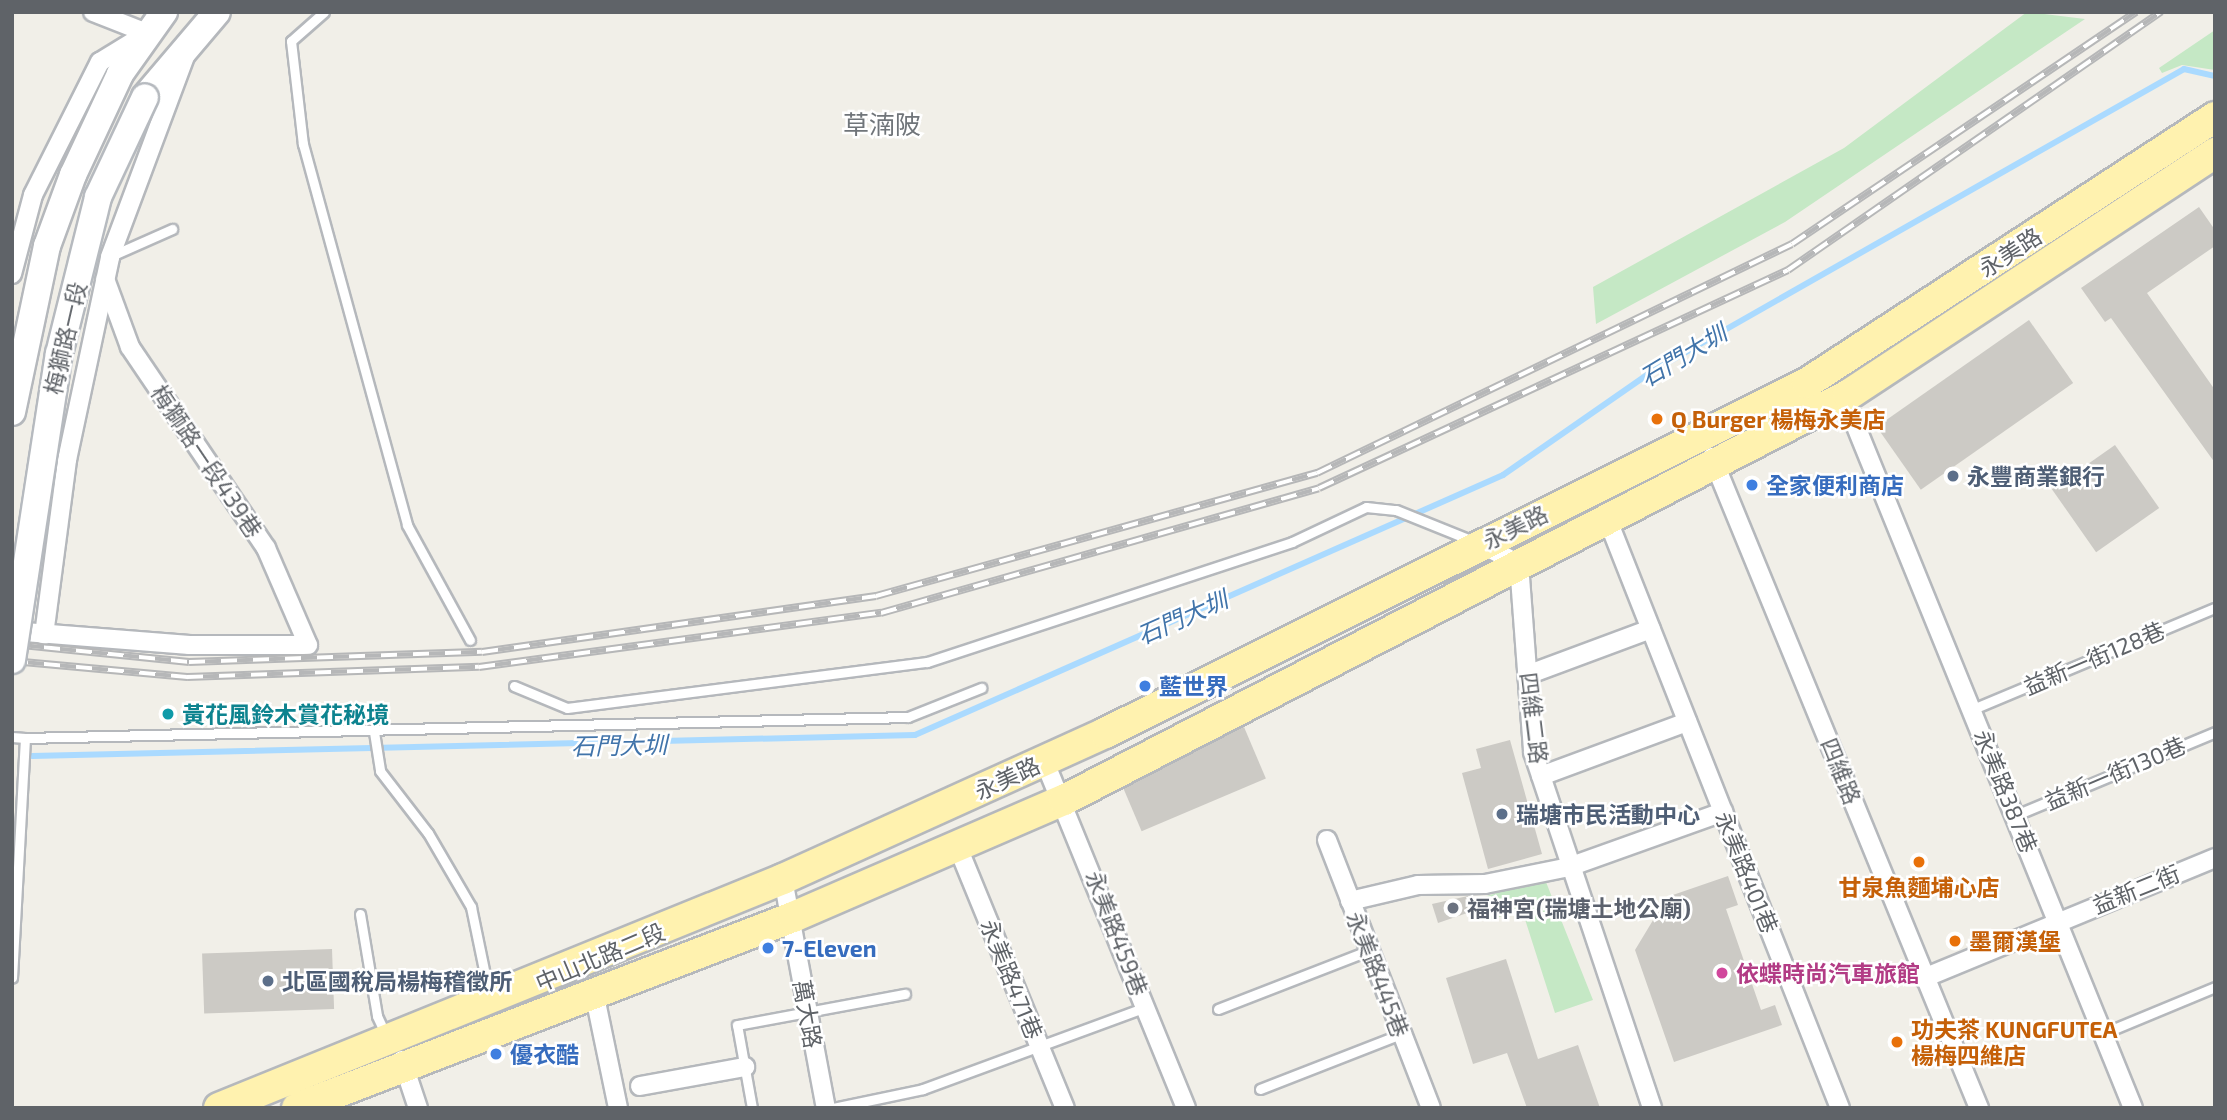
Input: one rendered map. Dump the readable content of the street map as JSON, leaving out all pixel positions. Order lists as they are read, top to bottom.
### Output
{
  "streets": {
    "main road": ["永美路", "中山北路二段"],
    "street": [
      "梅獅路一段",
      "梅獅路一段439巷",
      "四維二路",
      "四維路",
      "永美路387巷",
      "永美路401巷",
      "益新二街",
      "永美路459巷",
      "永美路445巷",
      "永美路471巷",
      "萬大路"
    ],
    "lane": ["益新一街128巷", "益新一街130巷"]
  },
  "crossings": [
    ["永美路", "四維二路"],
    ["永美路", "四維路"],
    ["永美路", "永美路387巷"],
    ["永美路", "永美路401巷"],
    ["永美路", "永美路459巷"],
    ["永美路", "中山北路二段"],
    ["永美路", "永美路471巷"],
    ["永美路", "萬大路"],
    ["梅獅路一段", "梅獅路一段439巷"],
    ["益新一街128巷", "永美路387巷"],
    ["四維路", "益新二街"],
    ["益新一街130巷", "永美路387巷"],
    ["永美路387巷", "益新二街"],
    ["中山北路二段", "萬大路"]
  ],
  "districts": ["草湳陂"],
  "water": ["石門大圳"],
  "places": [
    "Q Burger 楊梅永美店",
    "永豐商業銀行",
    "全家便利商店",
    "藍世界",
    "黃花風鈴木賞花秘境",
    "瑞塘市民活動中心",
    "甘泉魚麵埔心店",
    "福神宮(瑞塘土地公廟)",
    "墨爾漢堡",
    "7-Eleven",
    "依蝶時尚汽車旅館",
    "北區國稅局楊梅稽徵所",
    "功夫茶 KUNGFUTEA 楊梅四維店",
    "優衣酷"
  ]
}
